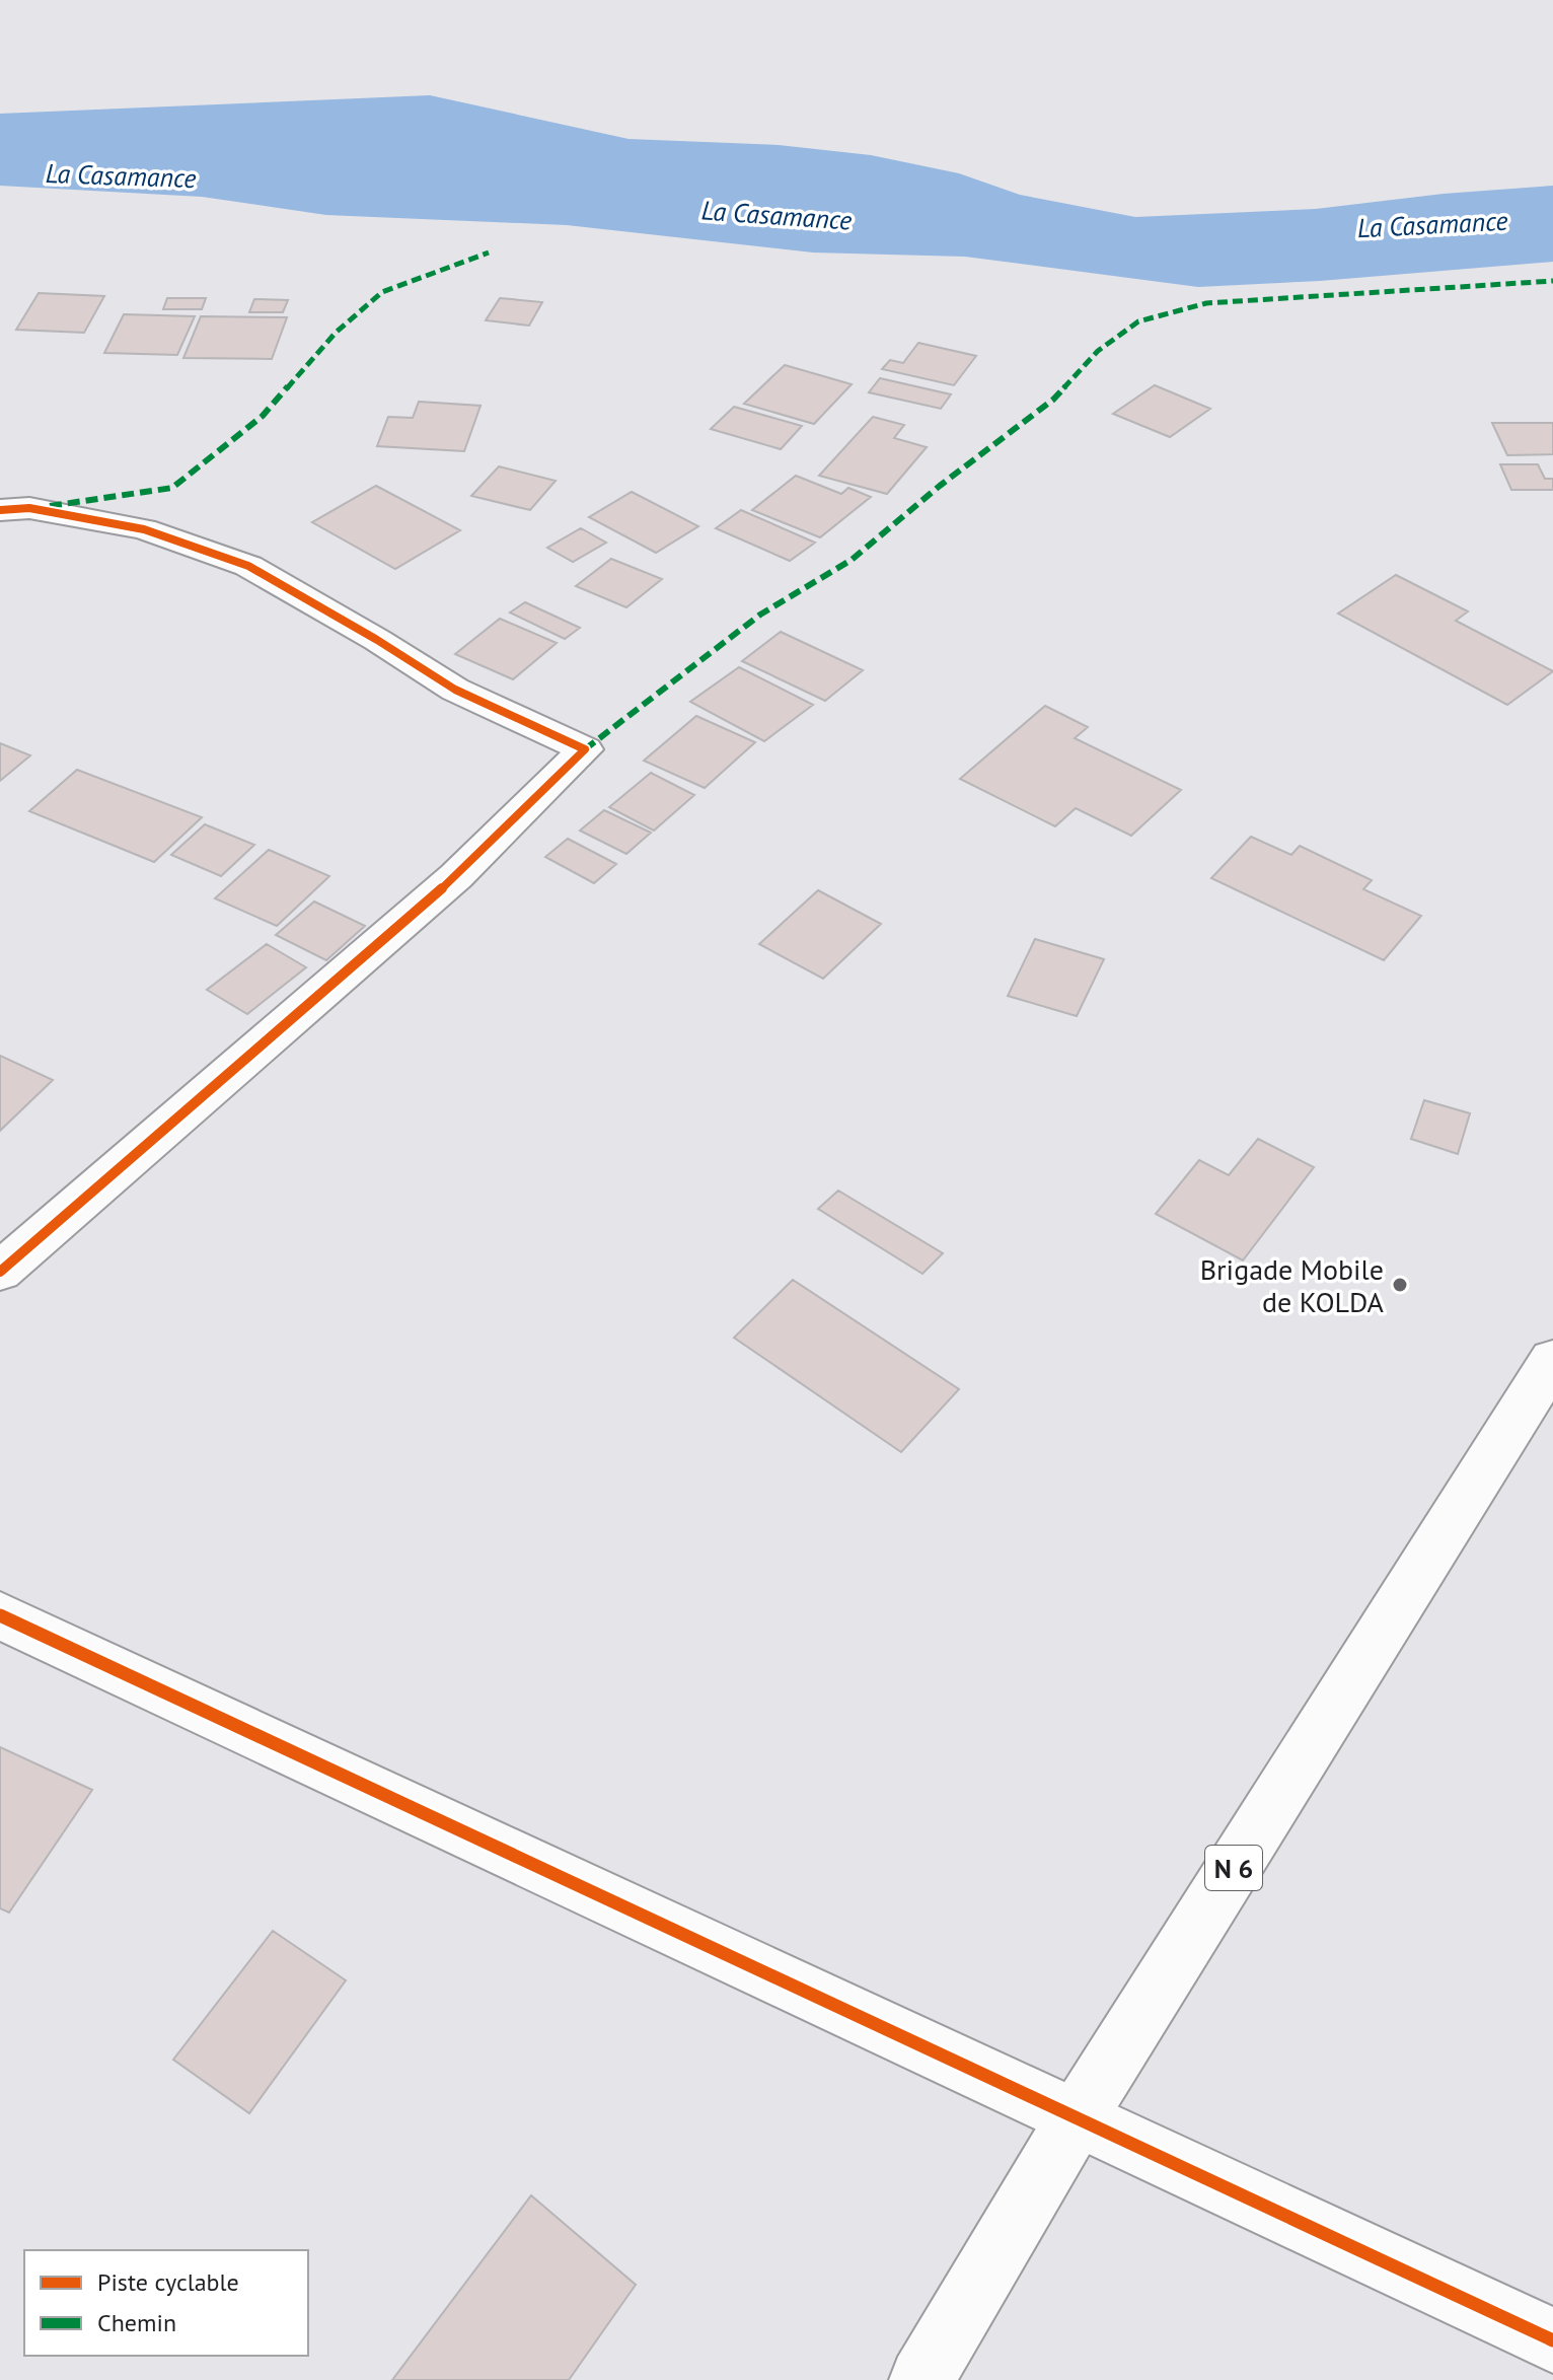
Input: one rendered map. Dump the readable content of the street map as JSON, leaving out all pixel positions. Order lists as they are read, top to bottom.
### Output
{
  "streets": {
    "street": ["N 6"]
  },
  "water": ["La Casamance"],
  "places": ["Brigade Mobile de KOLDA"],
  "legend": ["Piste cyclable", "Chemin"]
}
